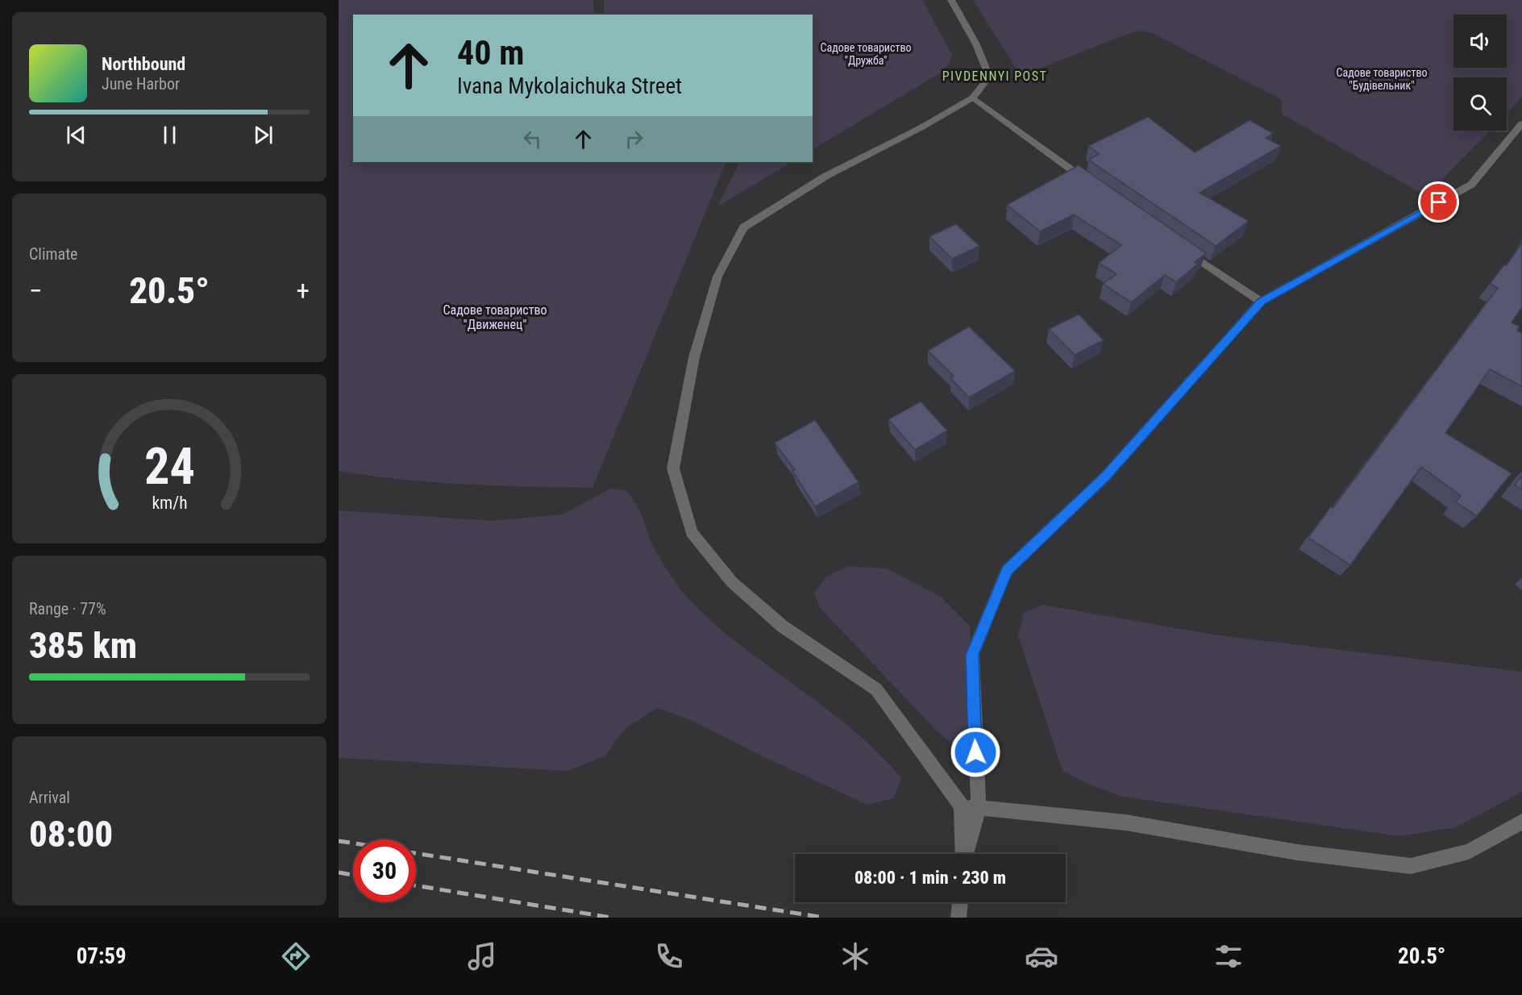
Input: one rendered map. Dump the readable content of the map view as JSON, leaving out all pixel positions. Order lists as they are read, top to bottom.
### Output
{
  "districts": ["PIVDENNYI POST"],
  "parks": ["Садове товариство \"Дружба\"", "Садове товариство \"Будівельник\"", "Садове товариство \"Движенец\""],
  "page": {
    "turn": ["40 m", "Ivana Mykolaichuka Street"],
    "song": ["Northbound", "June Harbor"],
    "tile": [
      "Climate",
      ["Range · 77%", "385 km"],
      ["Arrival", "08:00"]
    ],
    "heat": ["−", "20.5°", "+"],
    "limit": "30",
    "trip": "08:00 · 1 min · 230 m",
    "tabs": ["07:59", "20.5°"],
    "gauge": ["24", "km/h"]
  }
}
